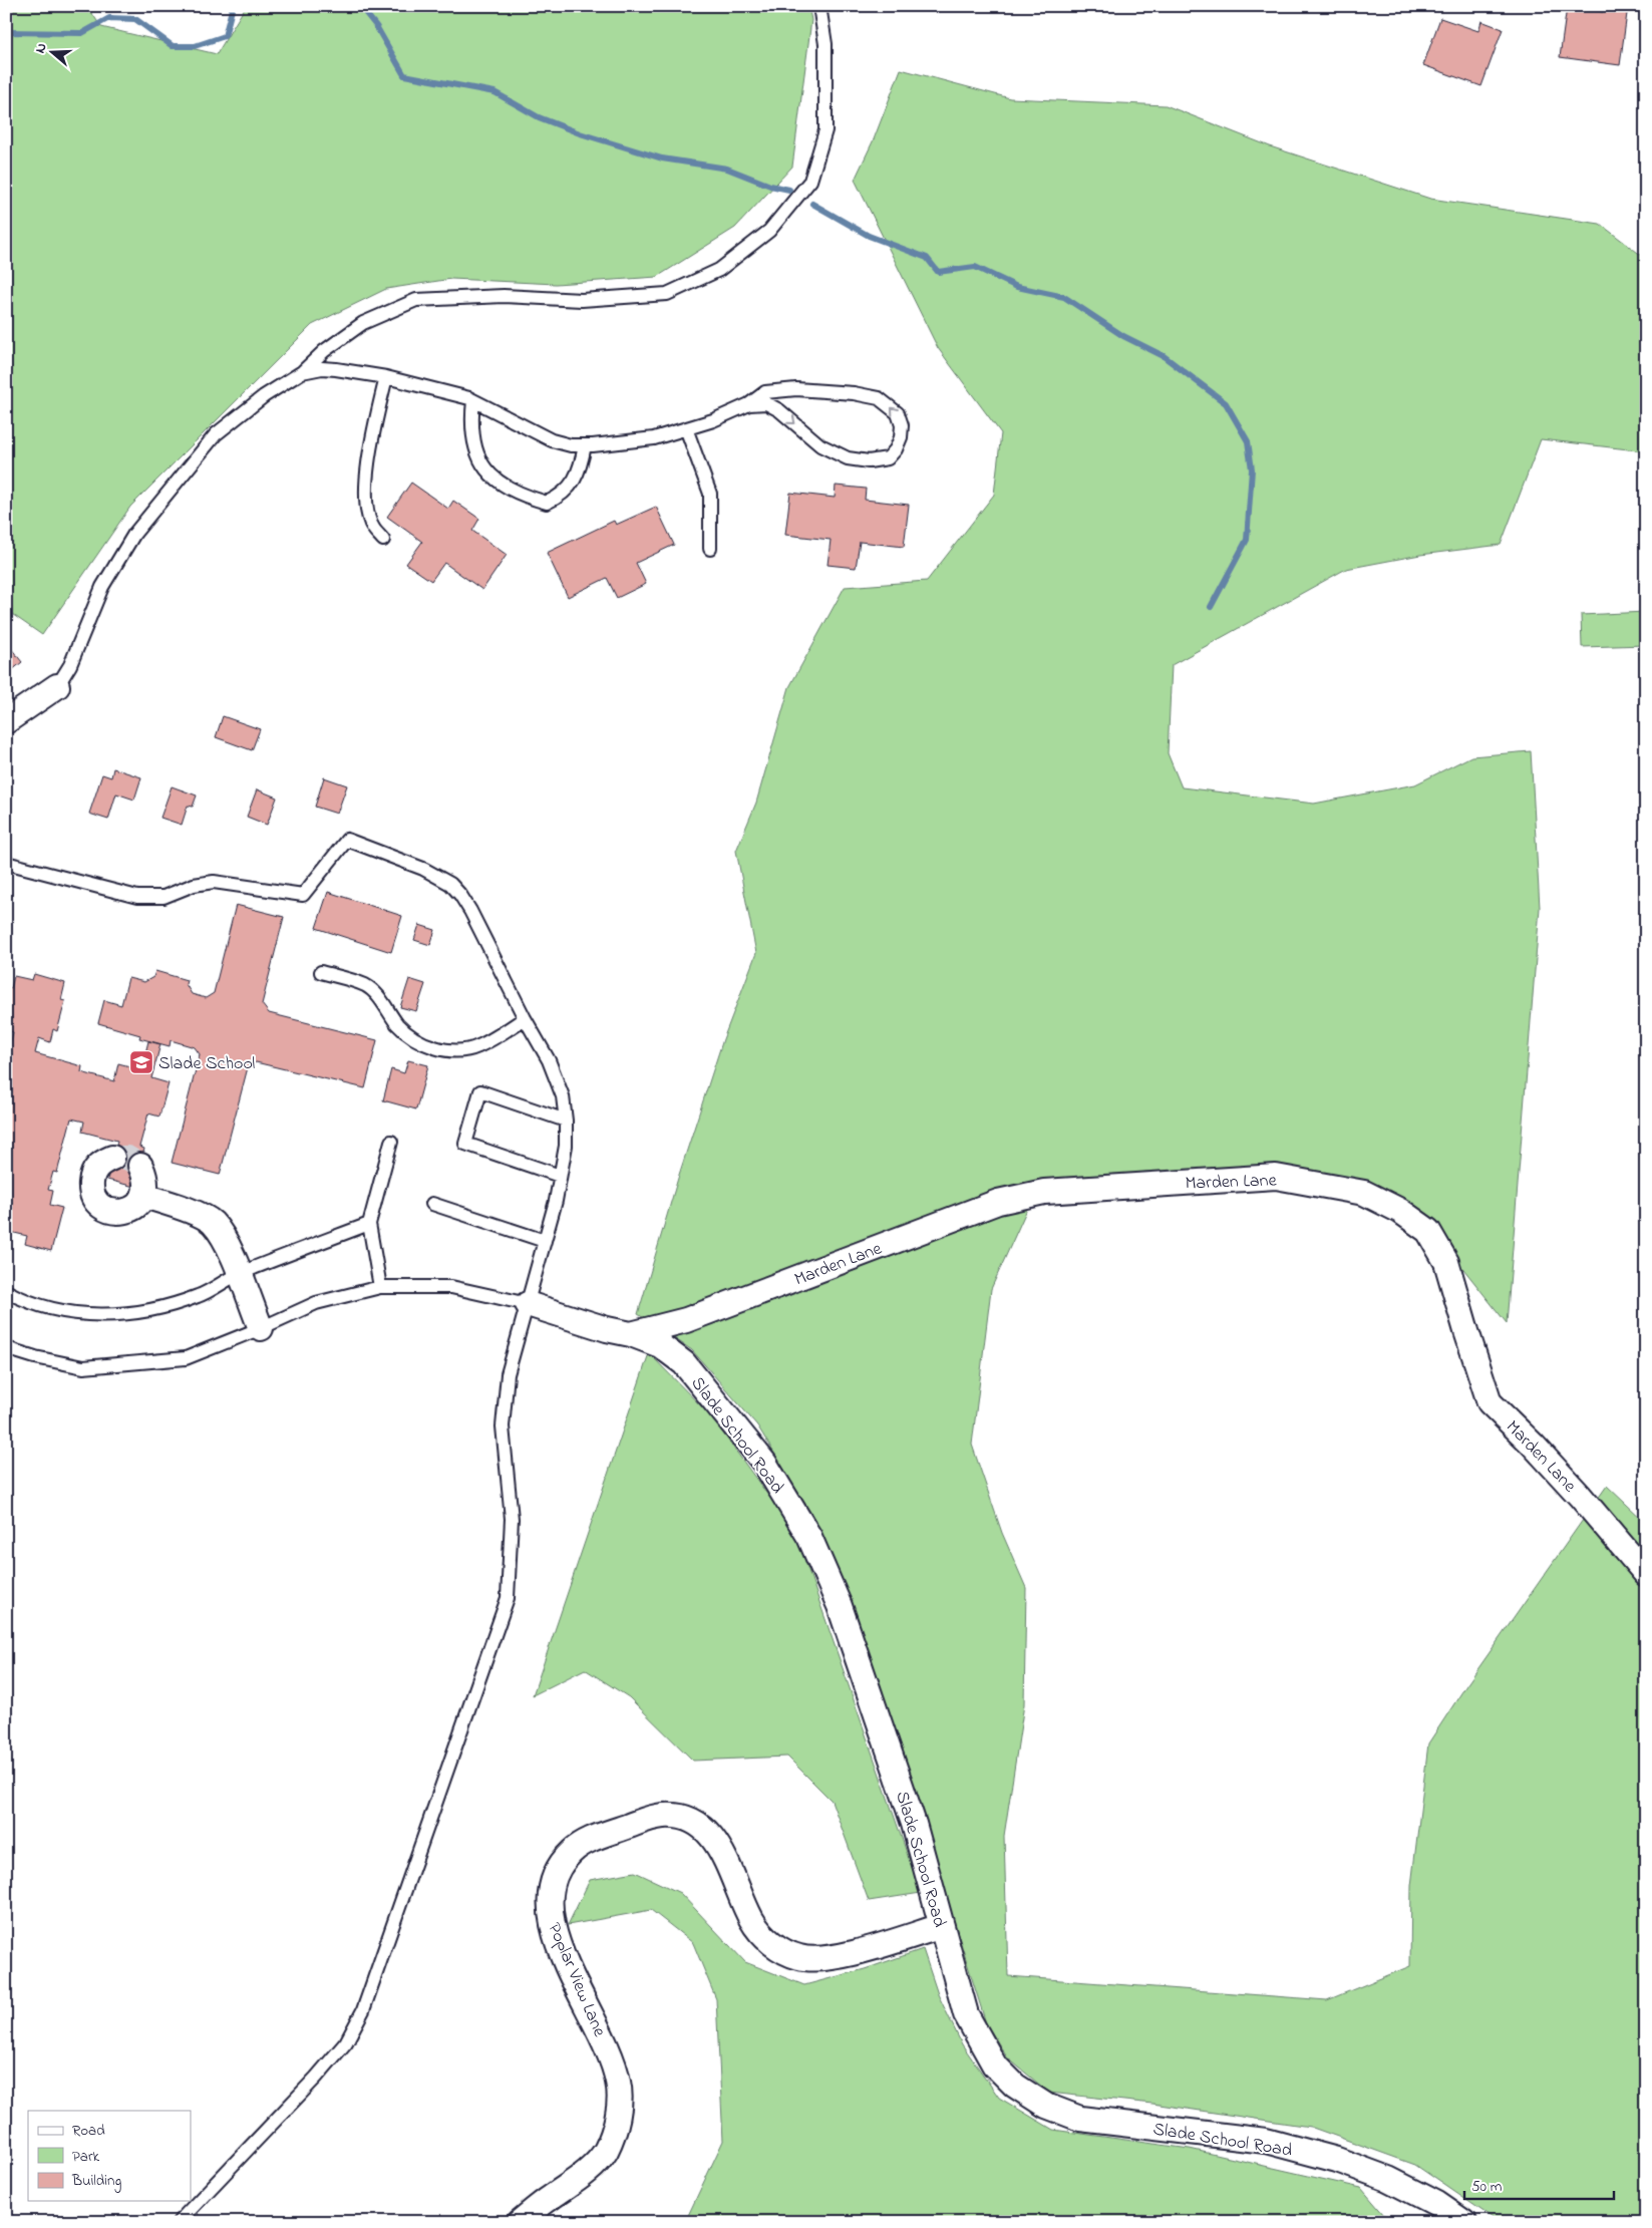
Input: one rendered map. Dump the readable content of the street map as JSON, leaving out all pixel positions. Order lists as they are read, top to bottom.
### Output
{
  "streets": {
    "street": ["Marden Lane", "Slade School Road", "Poplar View Lane"]
  },
  "crossings": [
    ["Marden Lane", "Slade School Road"],
    ["Slade School Road", "Poplar View Lane"]
  ],
  "places": {
    "school or university": ["Slade School"]
  },
  "legend": ["Road", "Park", "Building"],
  "scale_bar": "50 m",
  "north": "left"
}
